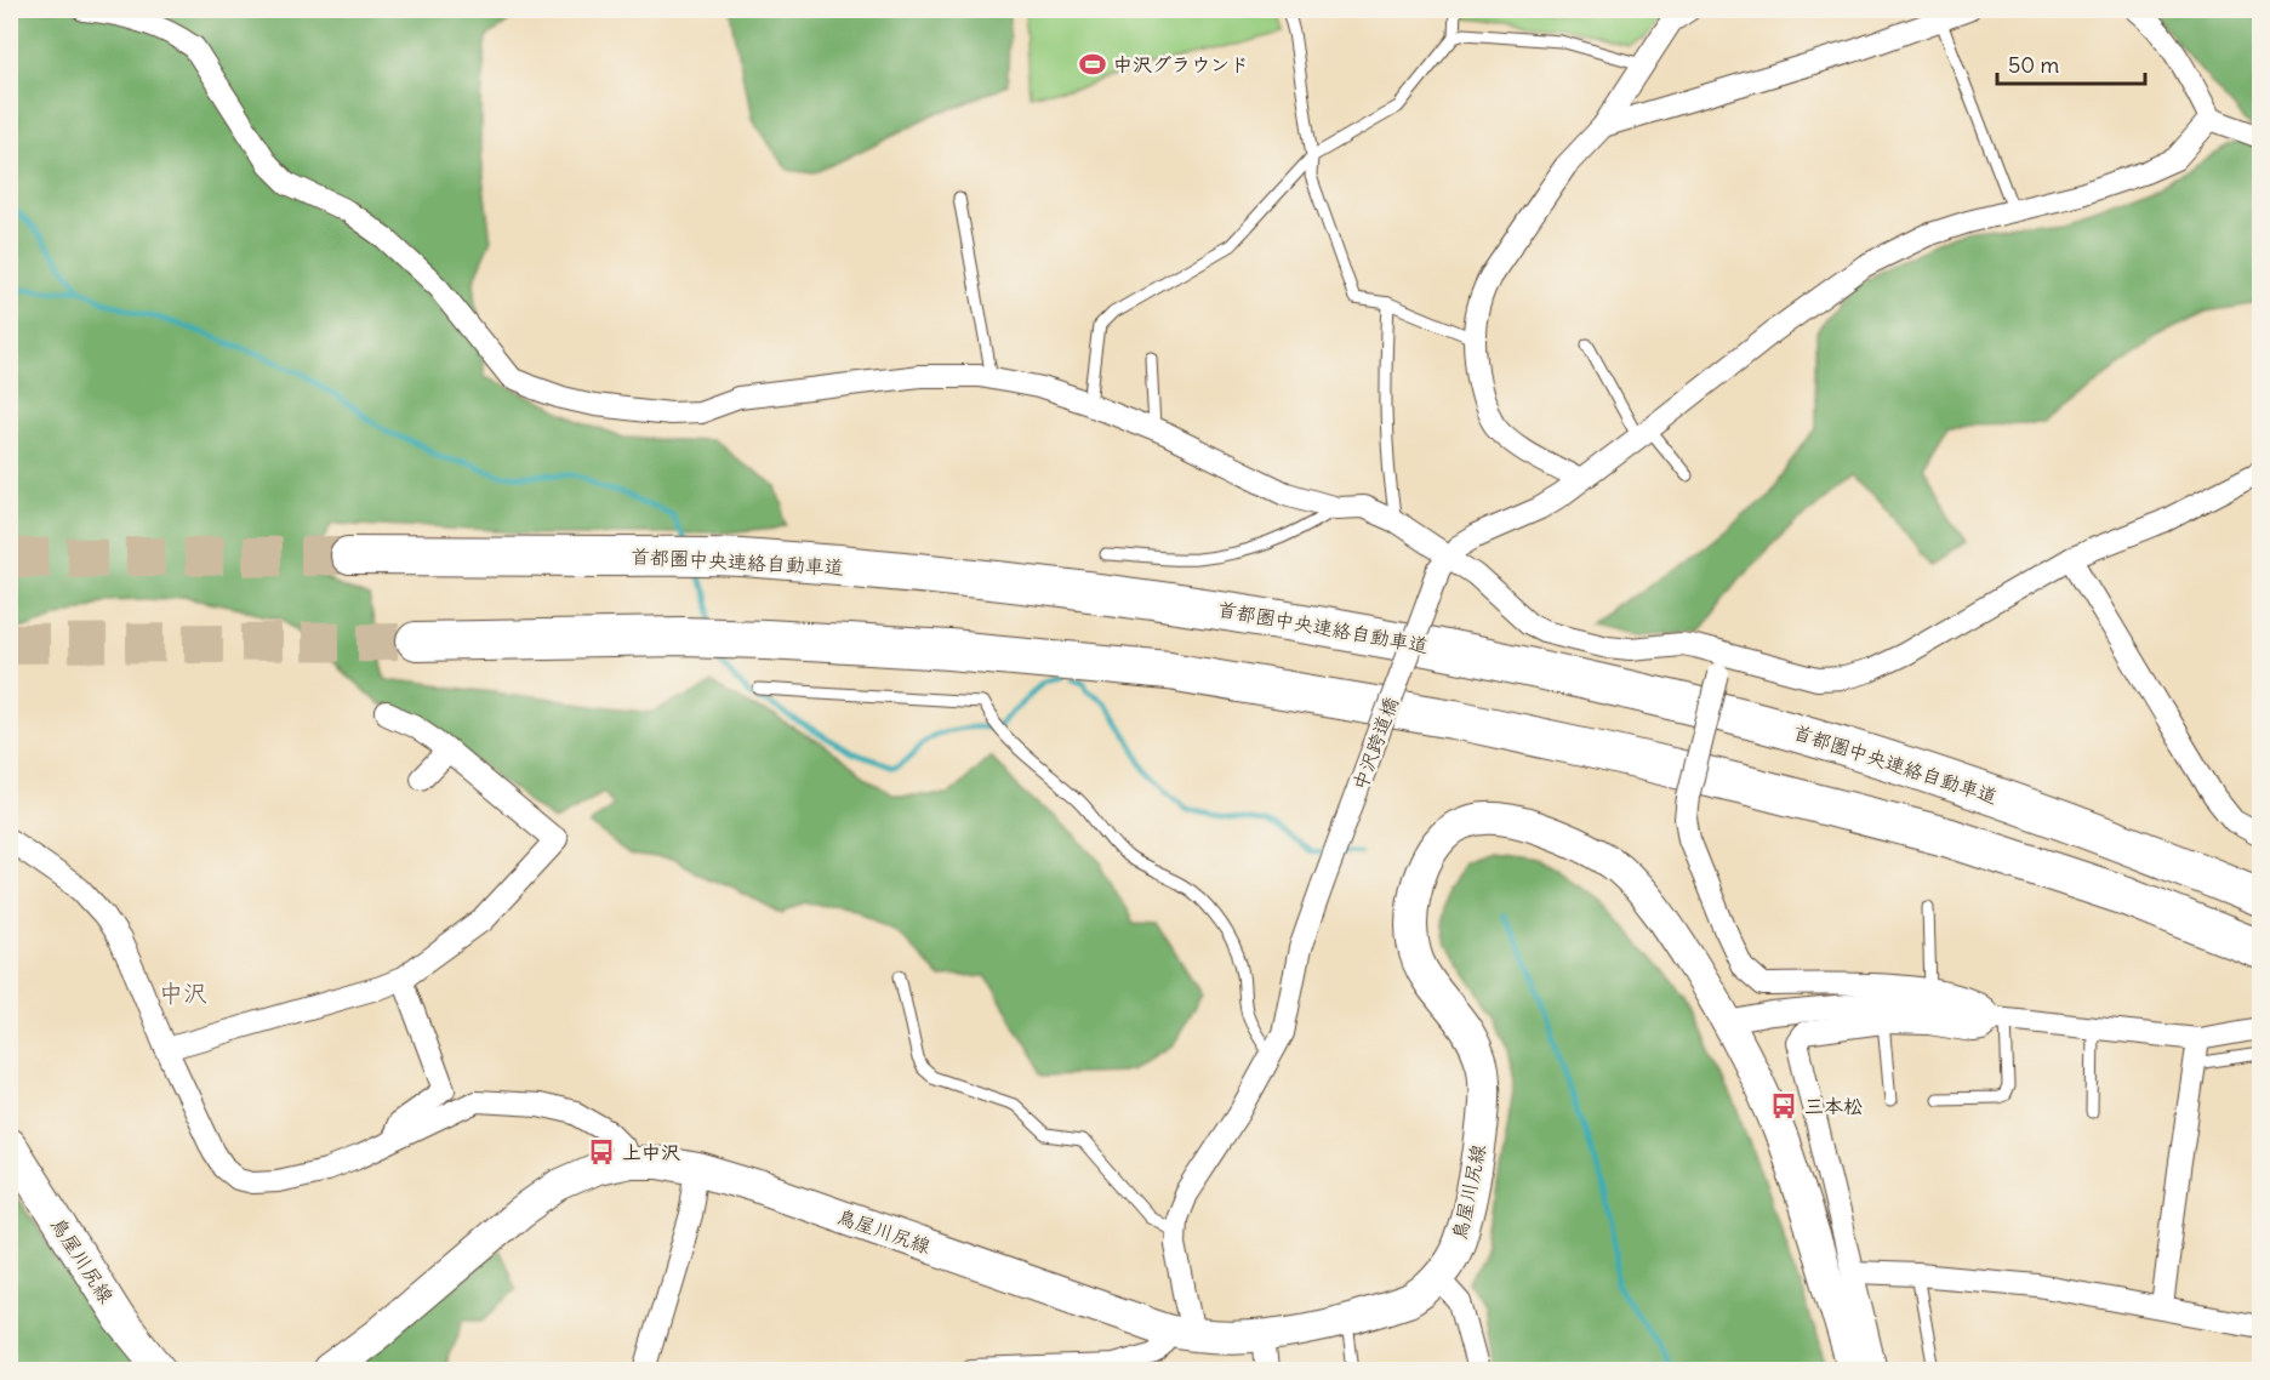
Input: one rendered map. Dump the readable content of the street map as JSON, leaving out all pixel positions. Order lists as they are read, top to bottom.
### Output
{
  "streets": {
    "highway": ["首都圏中央連絡自動車道"],
    "main road": ["鳥屋川尻線"],
    "street": ["中沢跨道橋"]
  },
  "districts": ["中沢"],
  "places": {
    "sports": ["中沢グラウンド"],
    "bus stop": ["三本松", "上中沢"]
  },
  "scale_bar": "50 m"
}
